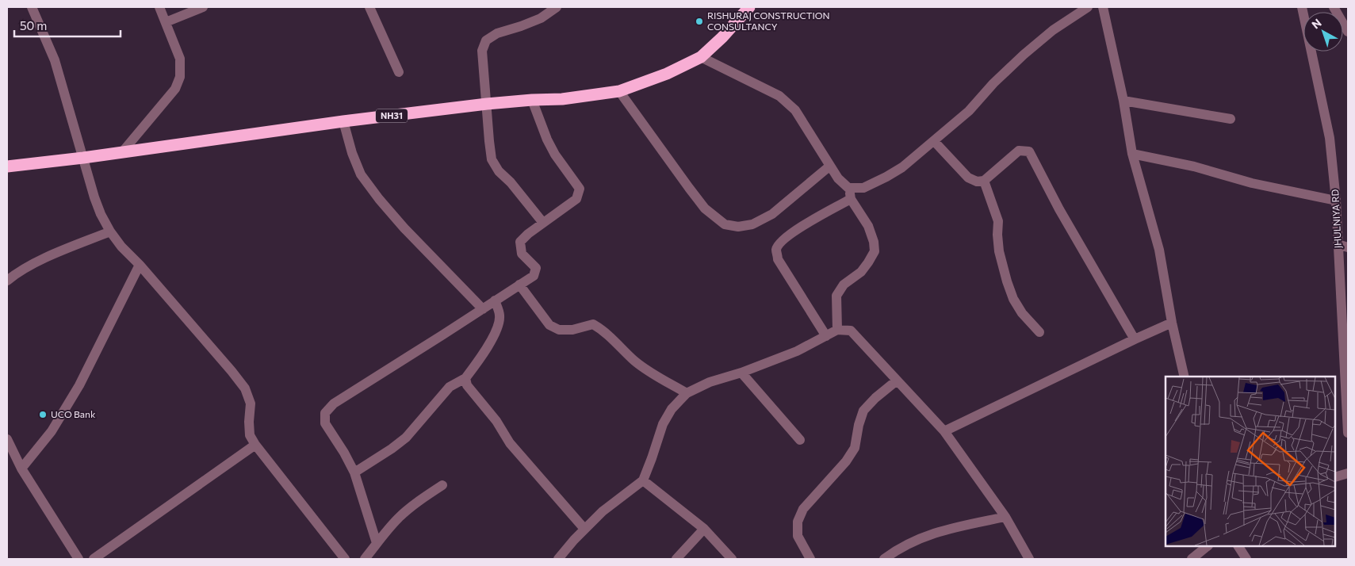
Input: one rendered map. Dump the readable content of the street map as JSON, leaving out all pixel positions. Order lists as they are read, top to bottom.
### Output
{
  "streets": {
    "highway": ["NH31"],
    "street": ["JHULNIYA RD"]
  },
  "places": ["RISHURAJ CONSTRUCTION CONSULTANCY", "UCO Bank"],
  "scale_bar": "50 m",
  "north": "top left"
}
